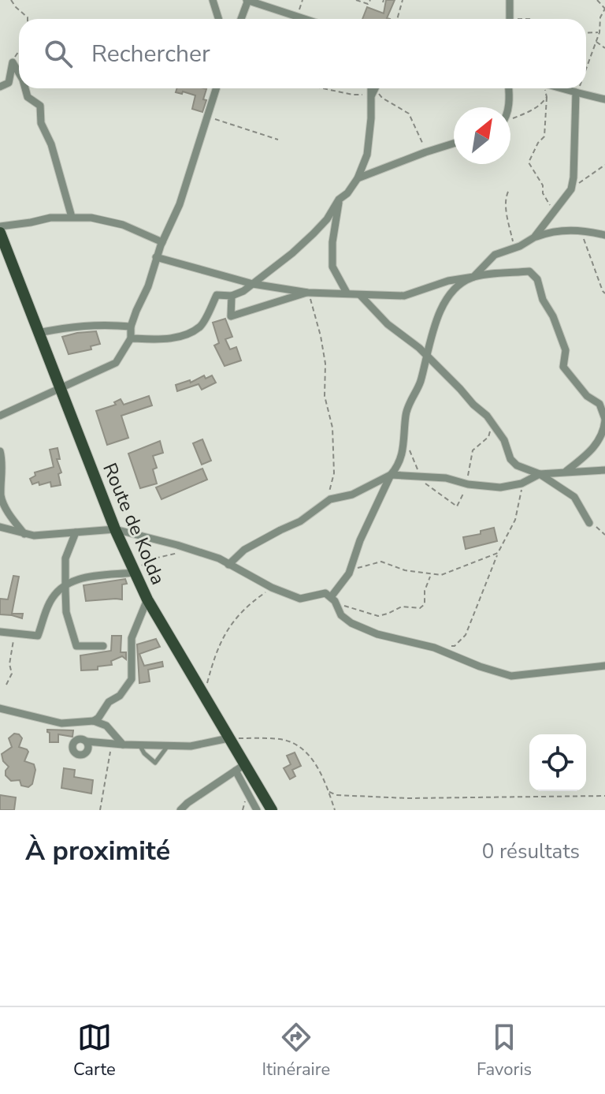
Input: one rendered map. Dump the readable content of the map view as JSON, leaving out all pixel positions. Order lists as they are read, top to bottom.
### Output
{
  "streets": {
    "main road": ["Route de Kolda"]
  },
  "north": "top right",
  "page": {
    "search": "Rechercher",
    "heading": ["À proximité", "0 résultats"],
    "nav": ["Carte", "Itinéraire", "Favoris"]
  }
}
